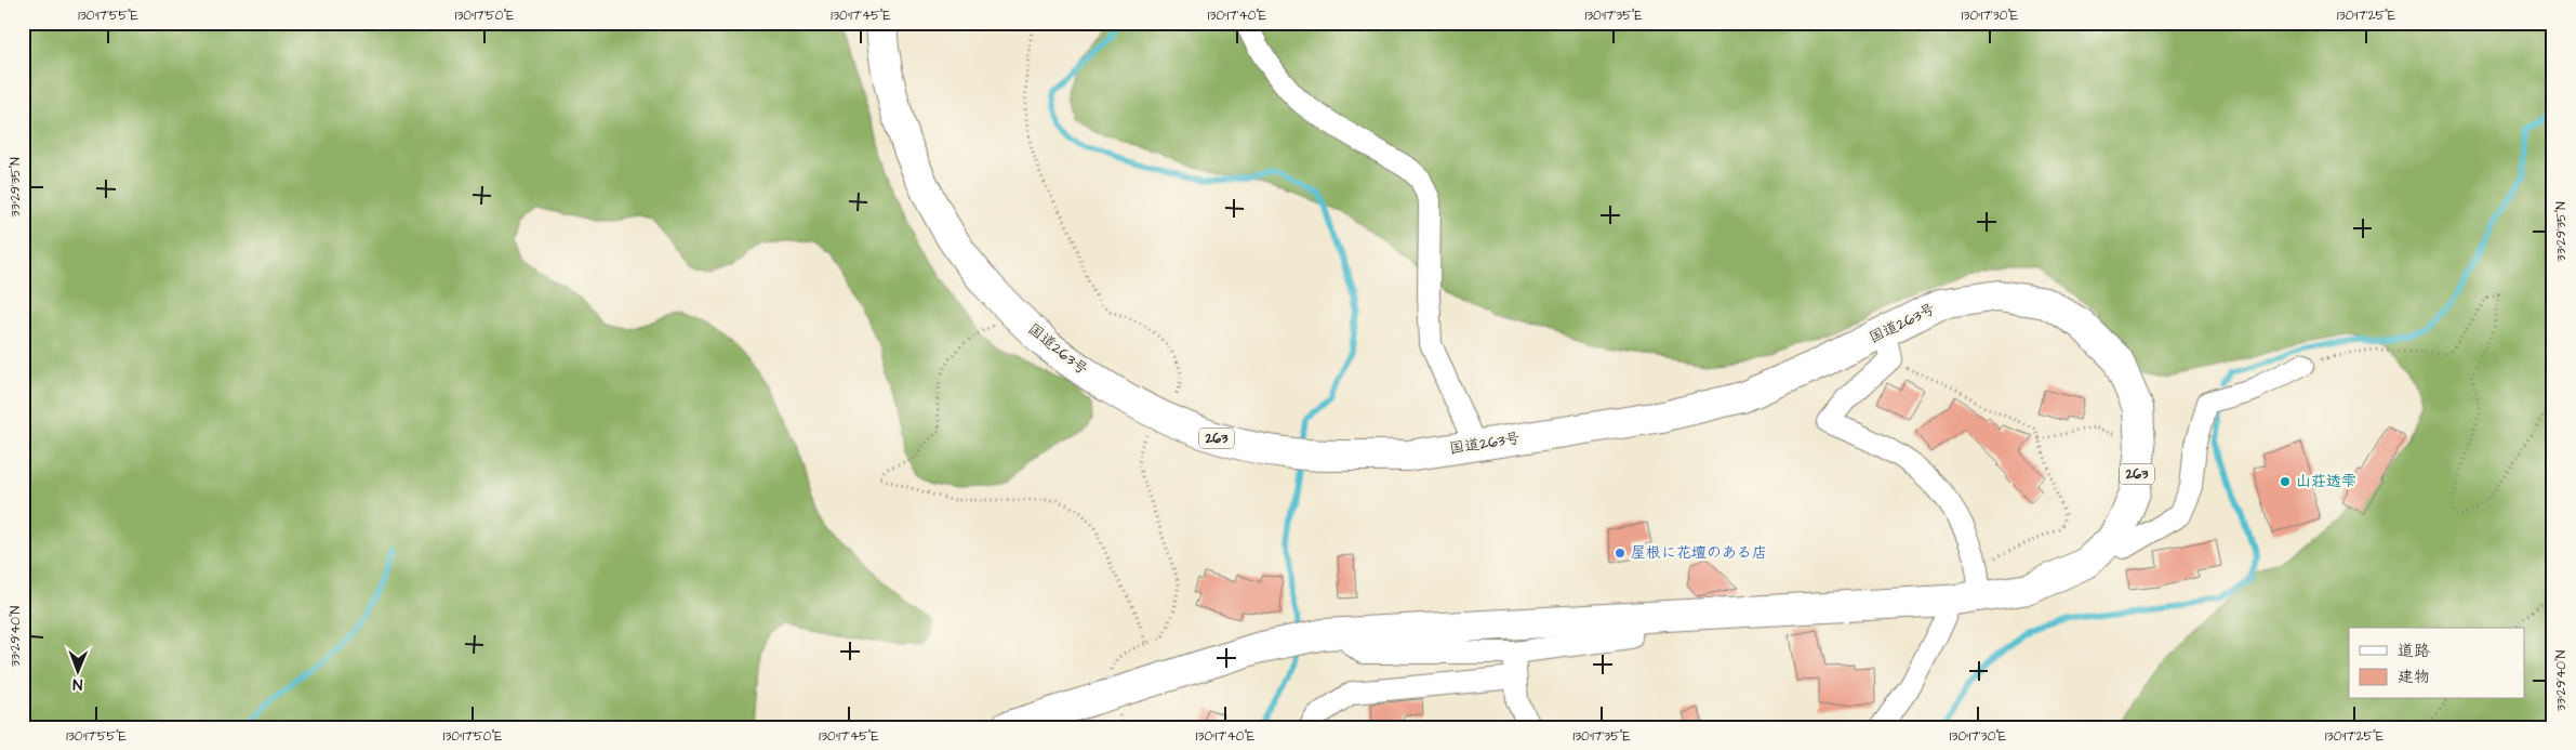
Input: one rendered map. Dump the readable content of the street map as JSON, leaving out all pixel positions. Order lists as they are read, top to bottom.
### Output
{
  "streets": {
    "highway": ["国道263号", "263"]
  },
  "places": ["山荘透雫", "屋根に花壇のある店"],
  "legend": ["道路", "建物"],
  "north": "bottom",
  "coordinates": [
    "130°17'55\"E",
    "130°17'50\"E",
    "130°17'45\"E",
    "130°17'40\"E",
    "130°17'35\"E",
    "130°17'30\"E",
    "130°17'25\"E",
    "33°29'35\"N",
    "33°29'40\"N"
  ]
}
